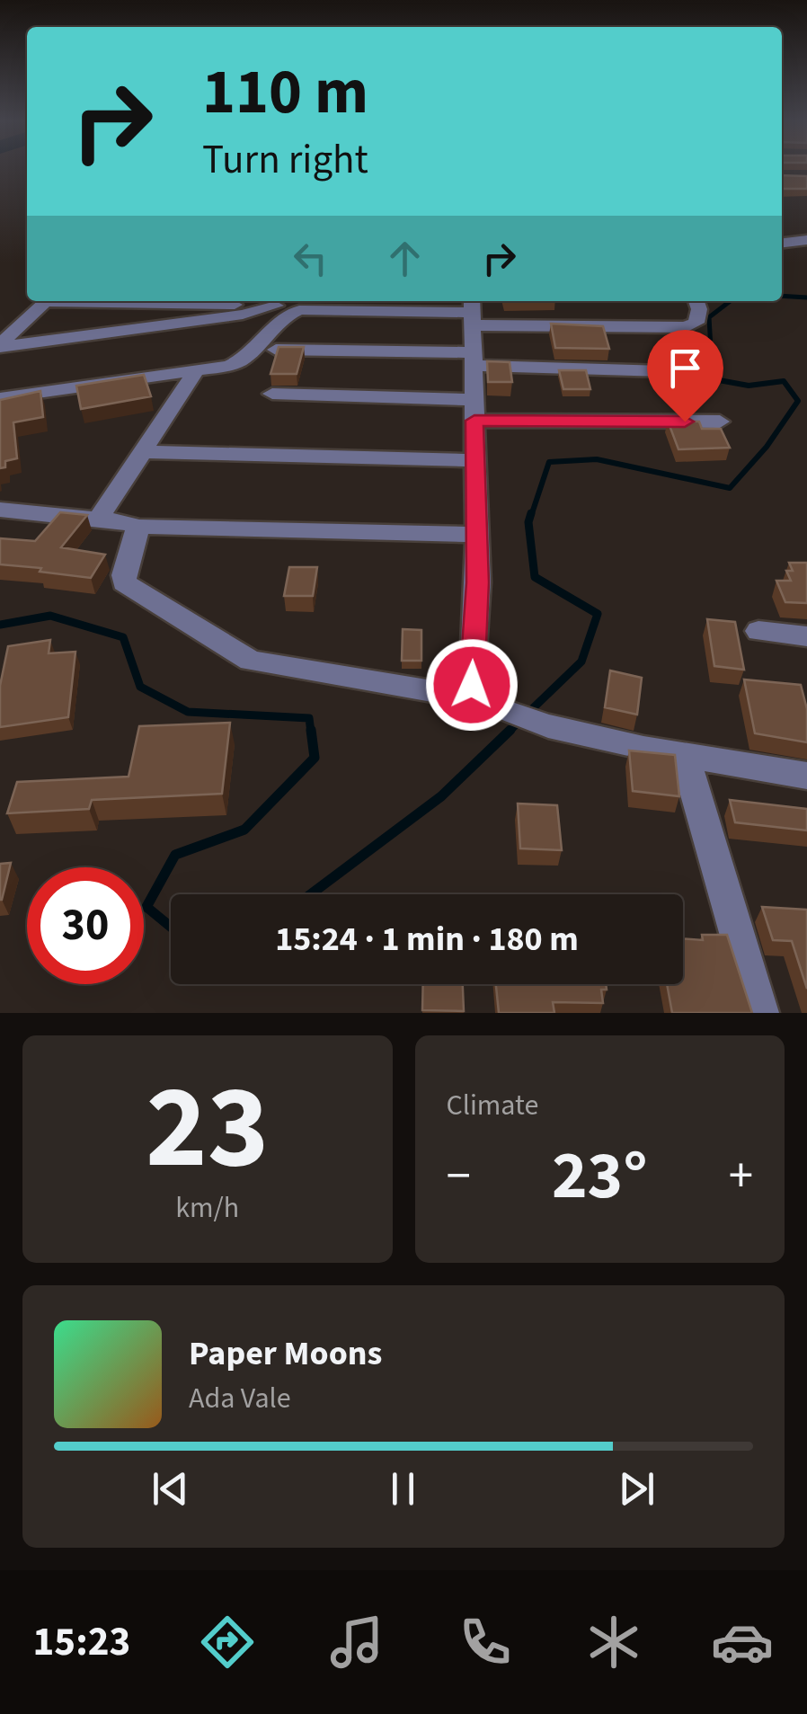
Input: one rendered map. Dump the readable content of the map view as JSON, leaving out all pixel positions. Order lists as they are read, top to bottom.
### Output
{
  "page": {
    "turn": ["110 m", "Turn right"],
    "limit": "30",
    "trip": "15:24 · 1 min · 180 m",
    "tile": [
      ["23", "km/h"],
      "Climate"
    ],
    "heat": ["−", "23°", "+"],
    "song": ["Paper Moons", "Ada Vale"],
    "tabs": "15:23"
  }
}
